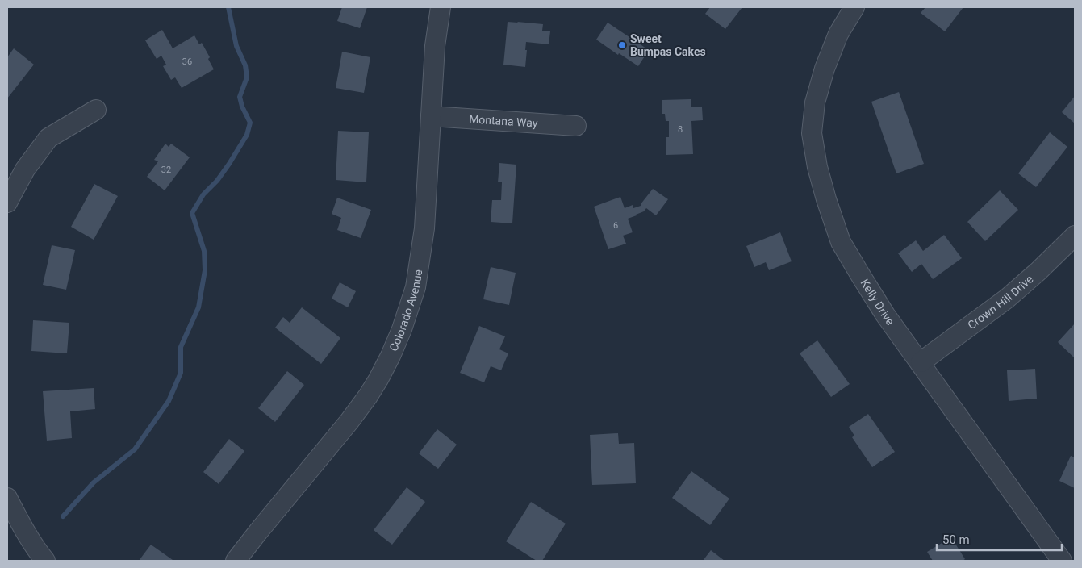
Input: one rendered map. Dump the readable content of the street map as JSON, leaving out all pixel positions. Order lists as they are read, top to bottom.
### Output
{
  "streets": {
    "street": [
      "Montana Way",
      "Kelly Drive",
      "Crown Hill Drive",
      "Colorado Avenue"
    ]
  },
  "crossings": [
    ["Montana Way", "Colorado Avenue"],
    ["Kelly Drive", "Crown Hill Drive"]
  ],
  "places": ["Sweet Bumpas Cakes"],
  "house_numbers": [
    "36",
    "8",
    "32",
    "6"
  ],
  "scale_bar": "50 m"
}
